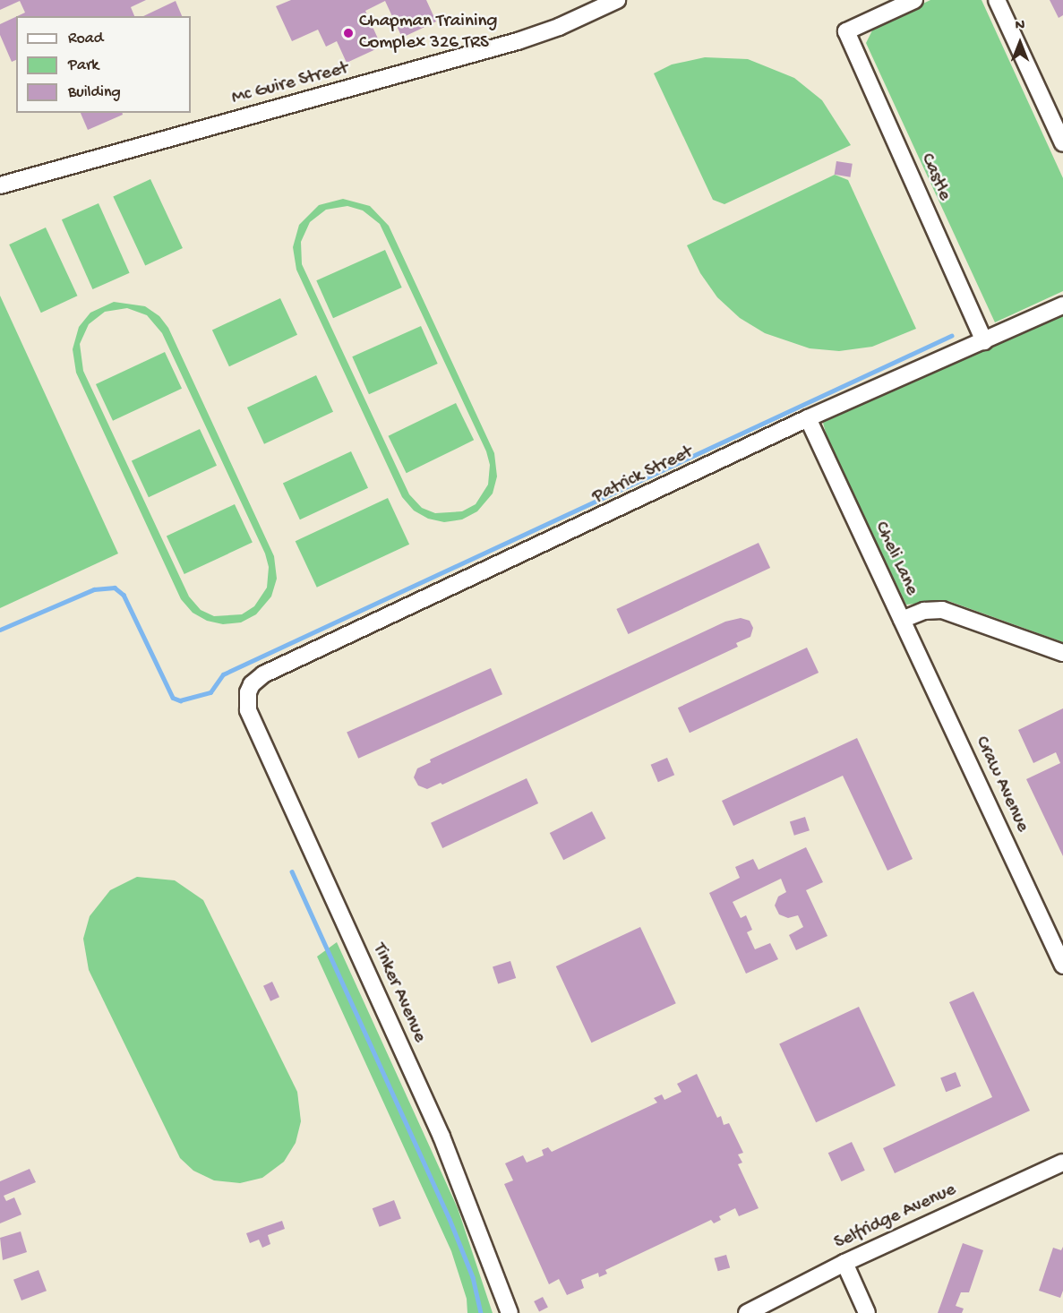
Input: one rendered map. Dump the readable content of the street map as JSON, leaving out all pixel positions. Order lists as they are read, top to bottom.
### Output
{
  "streets": {
    "street": [
      "Mc Guire Street",
      "Castle",
      "Patrick Street",
      "Cheli Lane",
      "Craw Avenue",
      "Tinker Avenue",
      "Selfridge Avenue"
    ]
  },
  "crossings": [
    ["Castle", "Patrick Street"],
    ["Patrick Street", "Cheli Lane"],
    ["Patrick Street", "Tinker Avenue"],
    ["Cheli Lane", "Craw Avenue"]
  ],
  "places": ["Chapman Training Complex 326 TRS"],
  "legend": ["Road", "Park", "Building"],
  "north": "top"
}
